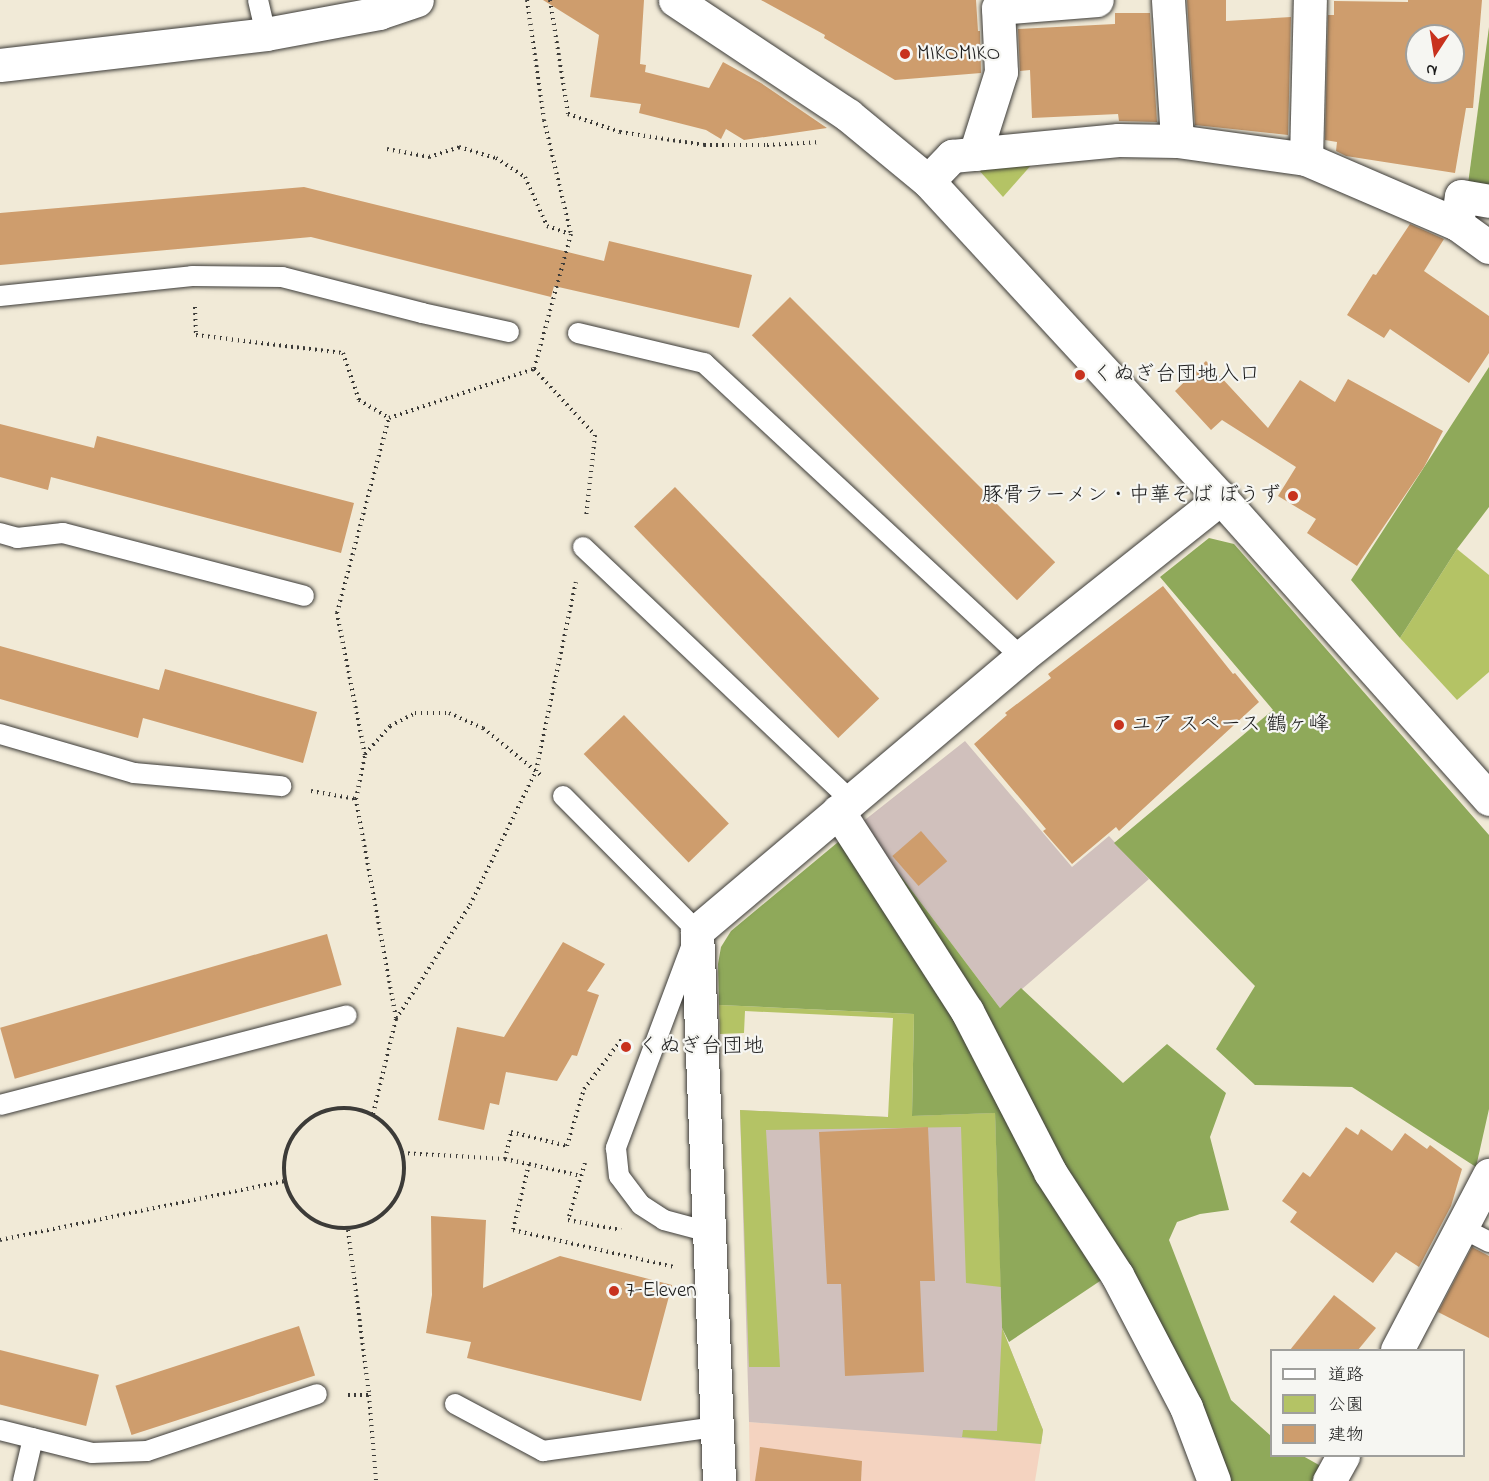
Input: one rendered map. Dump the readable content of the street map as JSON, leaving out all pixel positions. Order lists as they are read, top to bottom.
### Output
{
  "places": [
    "MIKOMIKO",
    "くぬぎ台団地入口",
    "豚骨ラーメン・中華そば ぼうず",
    "ユア スペース 鶴ヶ峰",
    "くぬぎ台団地",
    "7-Eleven"
  ],
  "legend": ["道路", "公園", "建物"],
  "north": "bottom"
}
